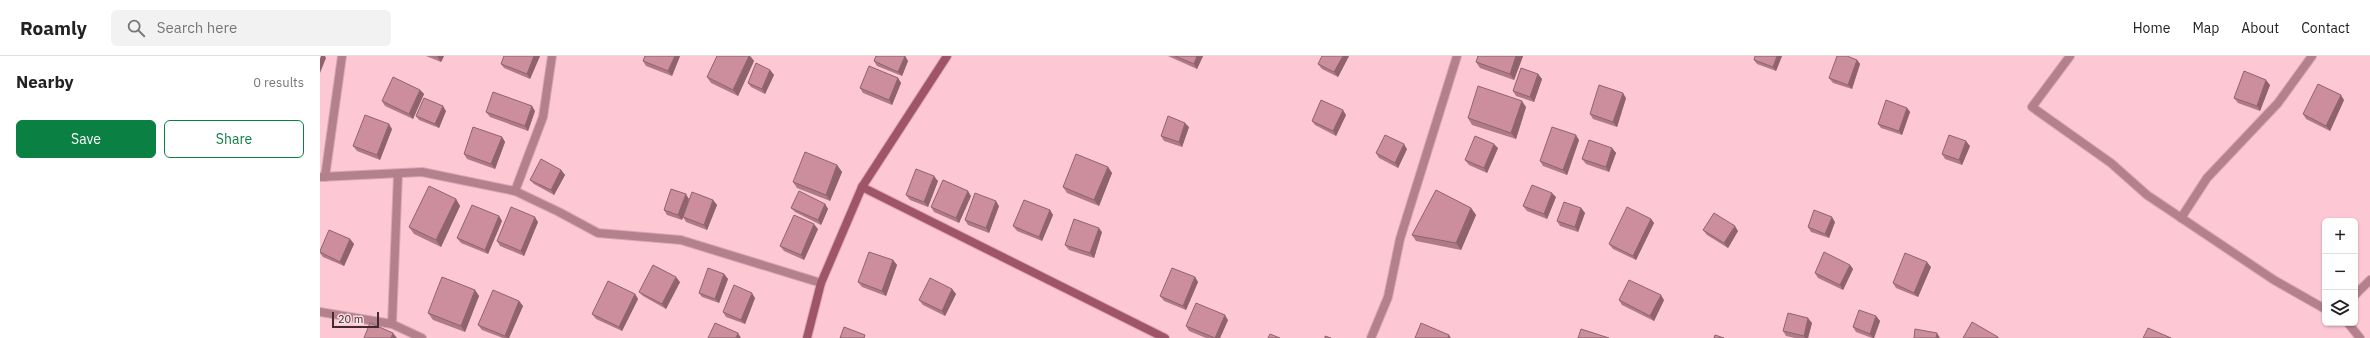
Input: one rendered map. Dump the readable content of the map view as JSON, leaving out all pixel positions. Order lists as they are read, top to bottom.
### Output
{
  "scale_bar": "20 m",
  "page": {
    "header": "Roamly",
    "search": "Search here",
    "nav": [
      "Home",
      "Map",
      "About",
      "Contact"
    ],
    "heading": ["Nearby", "0 results"],
    "buttons": ["Save", "Share"],
    "map_buttons": ["+", "−"],
    "scale": "20 m"
  }
}
